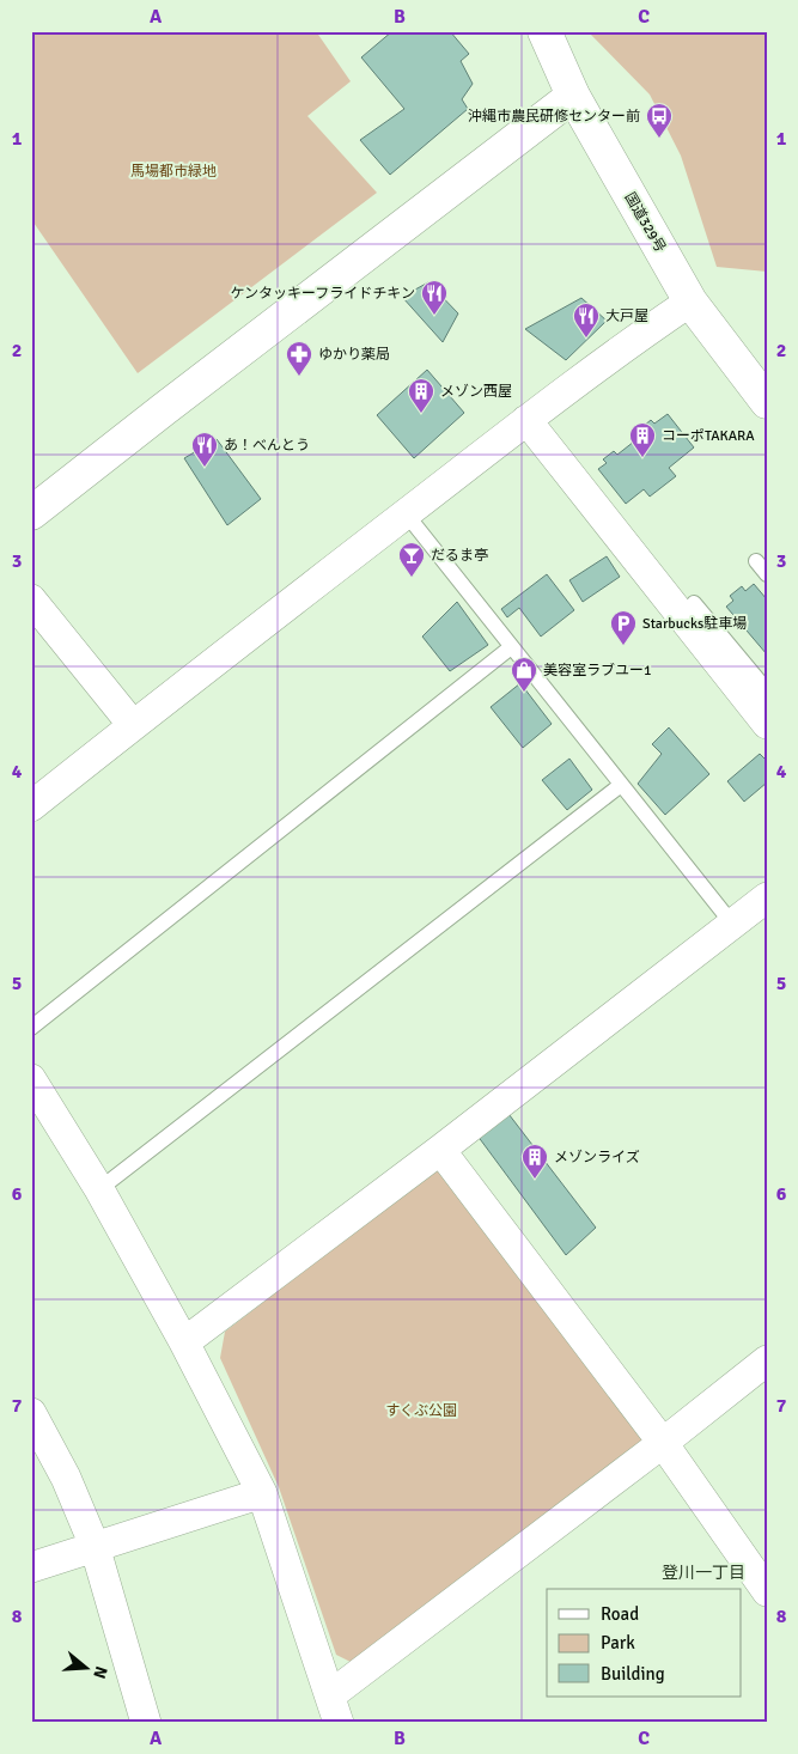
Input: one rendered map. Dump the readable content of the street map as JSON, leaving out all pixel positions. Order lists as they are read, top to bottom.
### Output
{
  "streets": {
    "main road": ["国道329号"]
  },
  "districts": ["登川一丁目"],
  "parks": ["馬場都市緑地", "すくぶ公園"],
  "places": {
    "bus stop": ["沖縄市農民研修センター前"],
    "restaurant": ["ケンタッキーフライドチキン", "大戸屋", "あ！べんとう"],
    "pharmacy": ["ゆかり薬局"],
    "building": ["メゾン西屋", "コーポTAKARA", "メゾンライズ"],
    "bar": ["だるま亭"],
    "parking": ["Starbucks駐車場"],
    "shop": ["美容室ラブユー1"]
  },
  "legend": ["Road", "Park", "Building"],
  "north": "right",
  "grid": {
    "columns": ["A", "B", "C"],
    "rows": [
      "1",
      "2",
      "3",
      "4",
      "5",
      "6",
      "7",
      "8"
    ]
  }
}
